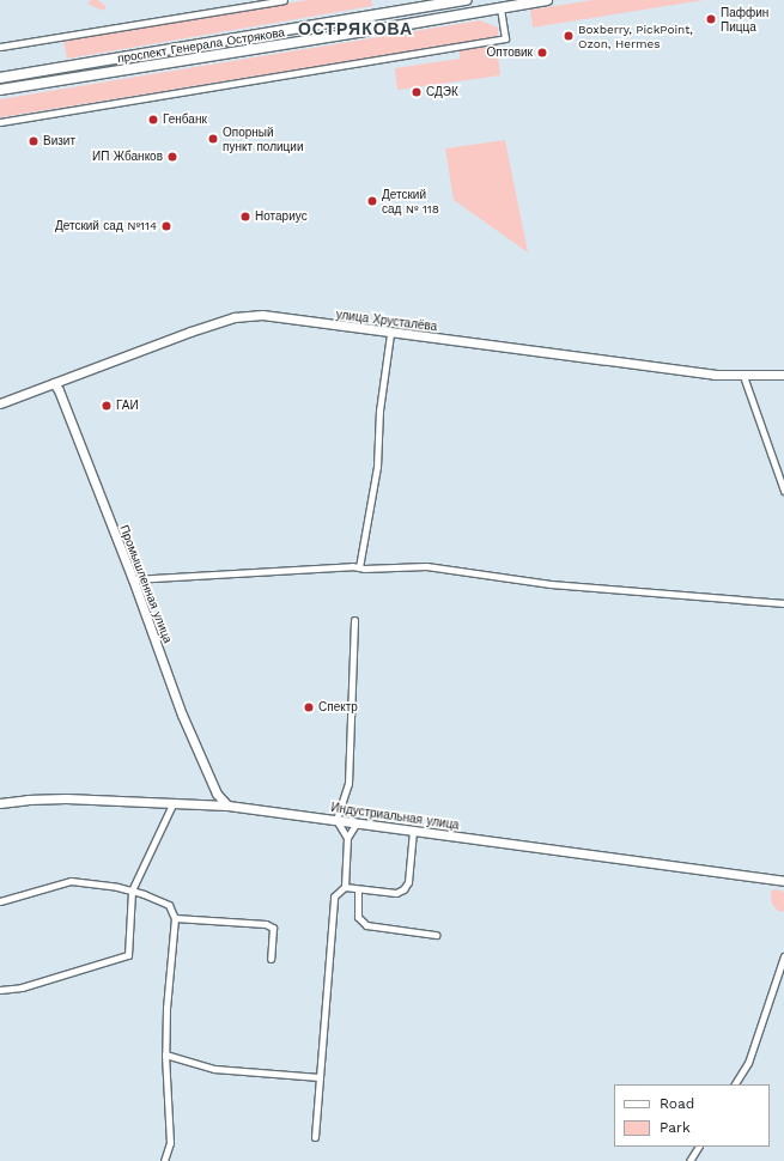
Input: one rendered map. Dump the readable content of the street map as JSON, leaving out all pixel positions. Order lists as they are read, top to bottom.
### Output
{
  "streets": {
    "main road": [
      "проспект Генерала Острякова",
      "улица Хрусталёва",
      "Промышленная улица",
      "Индустриальная улица"
    ]
  },
  "crossings": [
    ["улица Хрусталёва", "Промышленная улица"],
    ["Промышленная улица", "Индустриальная улица"]
  ],
  "districts": ["ОСТРЯКОВА"],
  "places": [
    "Паффин Пицца",
    "Boxberry, PickPoint, Ozon, Hermes",
    "Оптовик",
    "СДЭК",
    "Генбанк",
    "Опорный пункт полиции",
    "Визит",
    "ИП Жбанков",
    "Детский сад № 118",
    "Нотариус",
    "Детский сад №114",
    "ГАИ",
    "Спектр"
  ],
  "legend": ["Road", "Park"]
}
